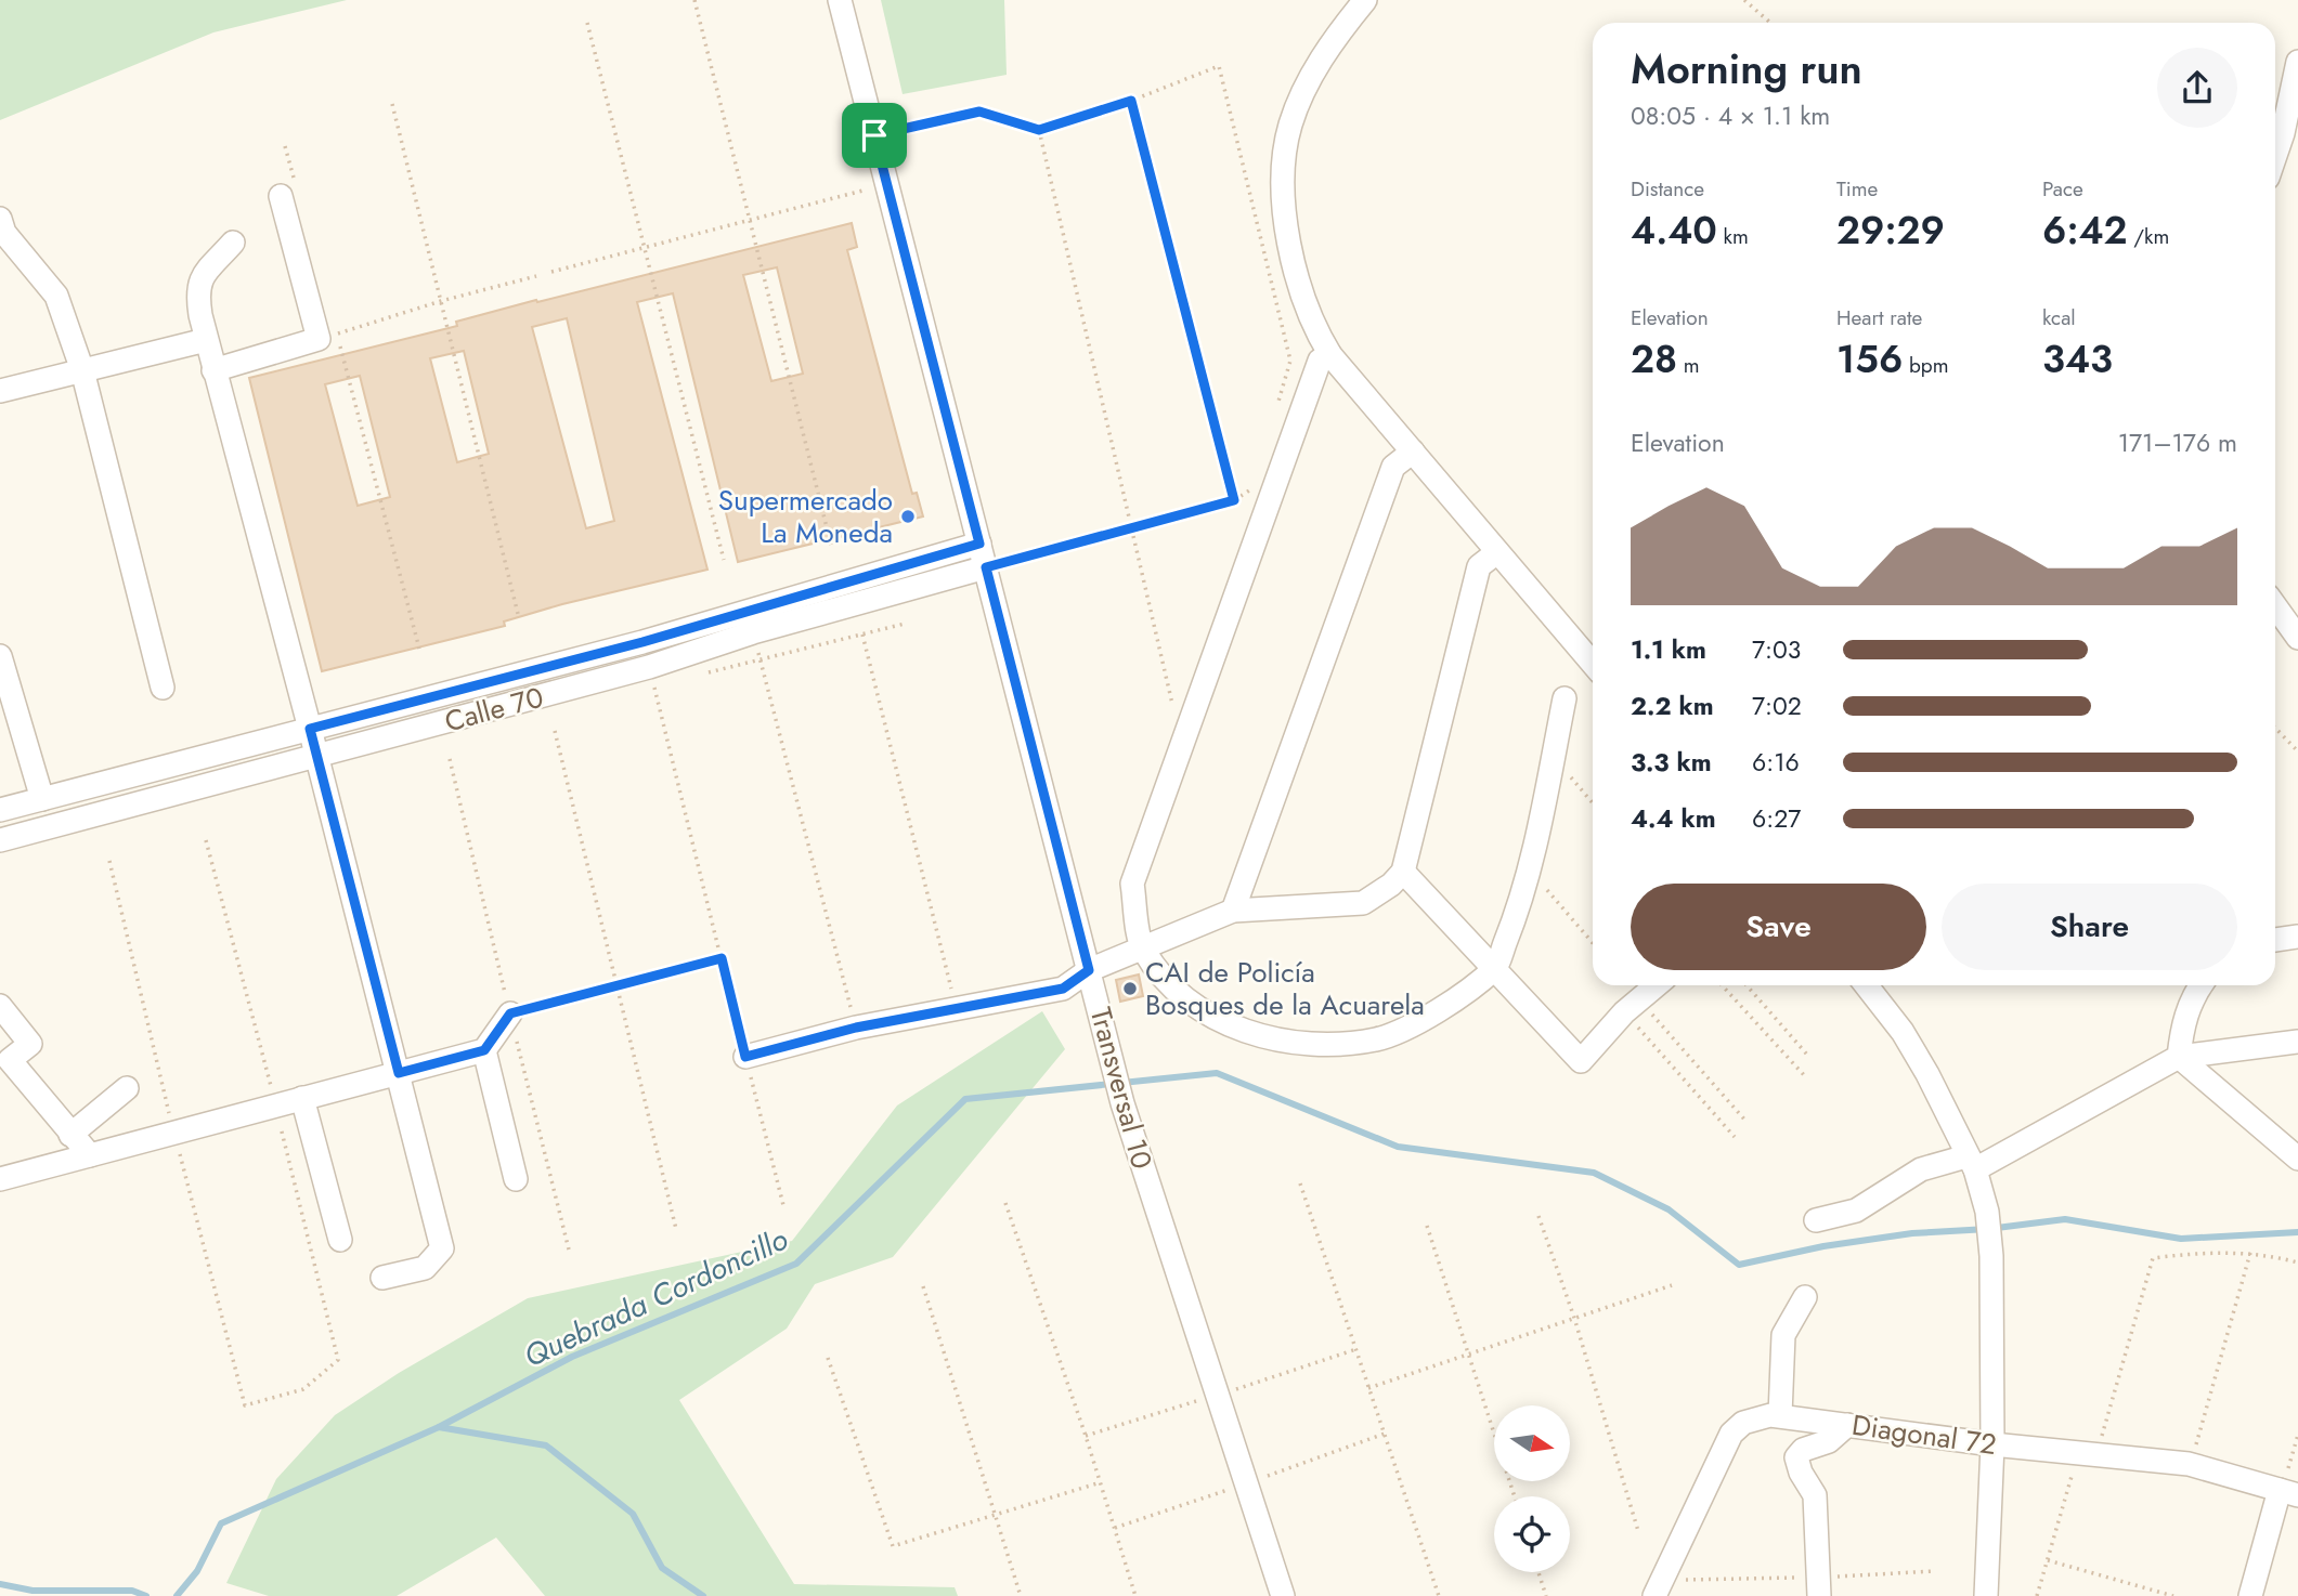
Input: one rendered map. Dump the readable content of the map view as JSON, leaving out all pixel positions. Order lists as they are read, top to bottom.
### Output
{
  "streets": {
    "street": ["Calle 70", "Transversal 10", "Diagonal 72"]
  },
  "crossings": [
    ["Calle 70", "Transversal 10"]
  ],
  "water": ["Quebrada Cordoncillo"],
  "places": ["Supermercado La Moneda", "CAI de Policía Bosques de la Acuarela"],
  "north": "right",
  "page": {
    "heading": ["Morning run", "08:05 · 4 × 1.1 km"],
    "stats": [
      ["Distance", "4.40 km"],
      ["Time", "29:29"],
      ["Pace", "6:42 /km"],
      ["Elevation", "28 m"],
      ["Heart rate", "156 bpm"],
      ["kcal", "343"]
    ],
    "chart": ["Elevation", "171–176 m"],
    "list": [
      {
        "name": "1.1 km",
        "note": "7:03"
      },
      {
        "name": "2.2 km",
        "note": "7:02"
      },
      {
        "name": "3.3 km",
        "note": "6:16"
      },
      {
        "name": "4.4 km",
        "note": "6:27"
      }
    ],
    "buttons": ["Save", "Share"]
  }
}
